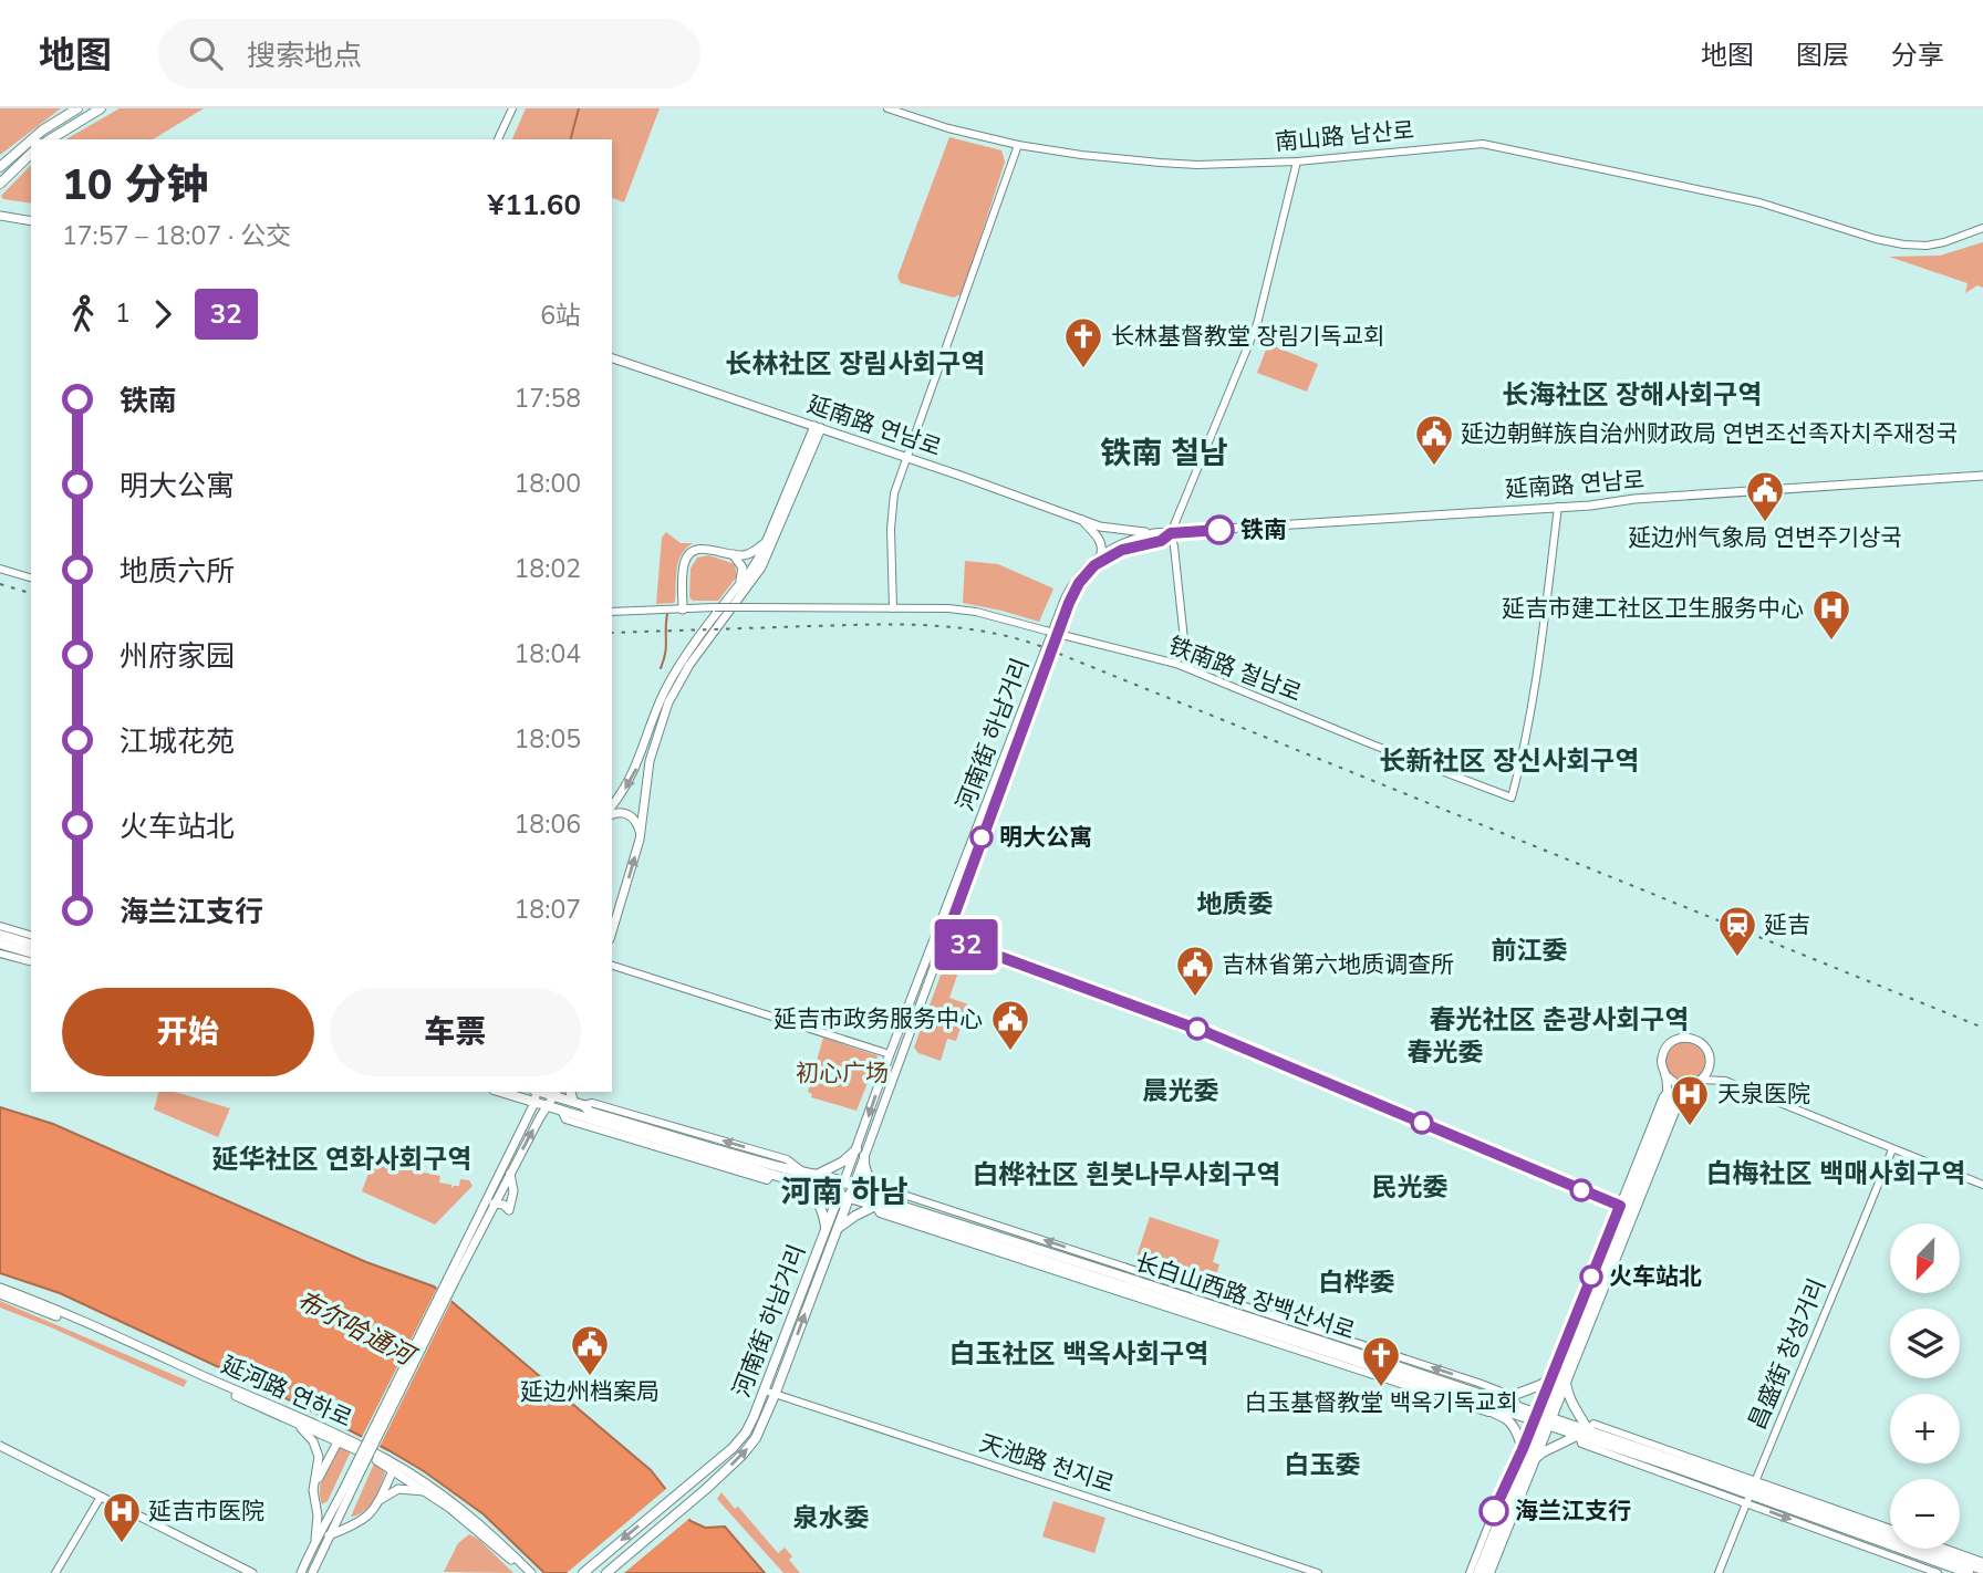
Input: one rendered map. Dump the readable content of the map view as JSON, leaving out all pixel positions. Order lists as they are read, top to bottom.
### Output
{
  "streets": {
    "main road": [
      "延南路 연남로",
      "河南街 하남거리",
      "长白山西路 장백산서로",
      "延河路 연하로"
    ],
    "street": [
      "南山路 남산로",
      "铁南路 철남로",
      "昌盛街 창성거리",
      "天池路 천지로"
    ]
  },
  "crossings": [
    ["延南路 연남로", "铁南路 철남로"],
    ["延南路 연남로", "河南街 하남거리"],
    ["河南街 하남거리", "长白山西路 장백산서로"],
    ["河南街 하남거리", "天池路 천지로"],
    ["长白山西路 장백산서로", "昌盛街 창성거리"]
  ],
  "districts": [
    "长林社区 장림사회구역",
    "长海社区 장해사회구역",
    "铁南 철남",
    "长新社区 장신사회구역",
    "地质委",
    "前江委",
    "春光社区 춘광사회구역",
    "春光委",
    "晨光委",
    "延华社区 연화사회구역",
    "白梅社区 백매사회구역",
    "白桦社区 흰봇나무사회구역",
    "民光委",
    "河南 하남",
    "白桦委",
    "白玉社区 백옥사회구역",
    "白玉委",
    "泉水委"
  ],
  "water": ["布尔哈通河"],
  "parks": ["初心广场"],
  "places": {
    "church": ["长林基督教堂 장림기독교회", "白玉基督教堂 백옥기독교회"],
    "public building": [
      "延边朝鲜族自治州财政局 연변조선족자치주재정국",
      "延边州气象局 연변주기상국",
      "吉林省第六地质调查所",
      "延吉市政务服务中心",
      "延边州档案局"
    ],
    "other": [
      "铁南",
      "明大公寓",
      "火车站北",
      "海兰江支行"
    ],
    "hospital": ["延吉市建工社区卫生服务中心", "天泉医院", "延吉市医院"],
    "station": ["延吉"]
  },
  "lines": ["bus line 32"],
  "north": "bottom left",
  "page": {
    "header": "地图",
    "search": "搜索地点",
    "nav": ["地图", "图层", "分享"],
    "on_map": "32",
    "heading": ["10 分钟", "17:57 – 18:07 · 公交", "¥11.60"],
    "legs": ["1", "32", "6站"],
    "list": [
      {
        "name": "铁南",
        "value": "17:58"
      },
      {
        "name": "明大公寓",
        "value": "18:00"
      },
      {
        "name": "地质六所",
        "value": "18:02"
      },
      {
        "name": "州府家园",
        "value": "18:04"
      },
      {
        "name": "江城花苑",
        "value": "18:05"
      },
      {
        "name": "火车站北",
        "value": "18:06"
      },
      {
        "name": "海兰江支行",
        "value": "18:07"
      }
    ],
    "buttons": ["开始", "车票"],
    "map_buttons": ["+", "−"]
  }
}
